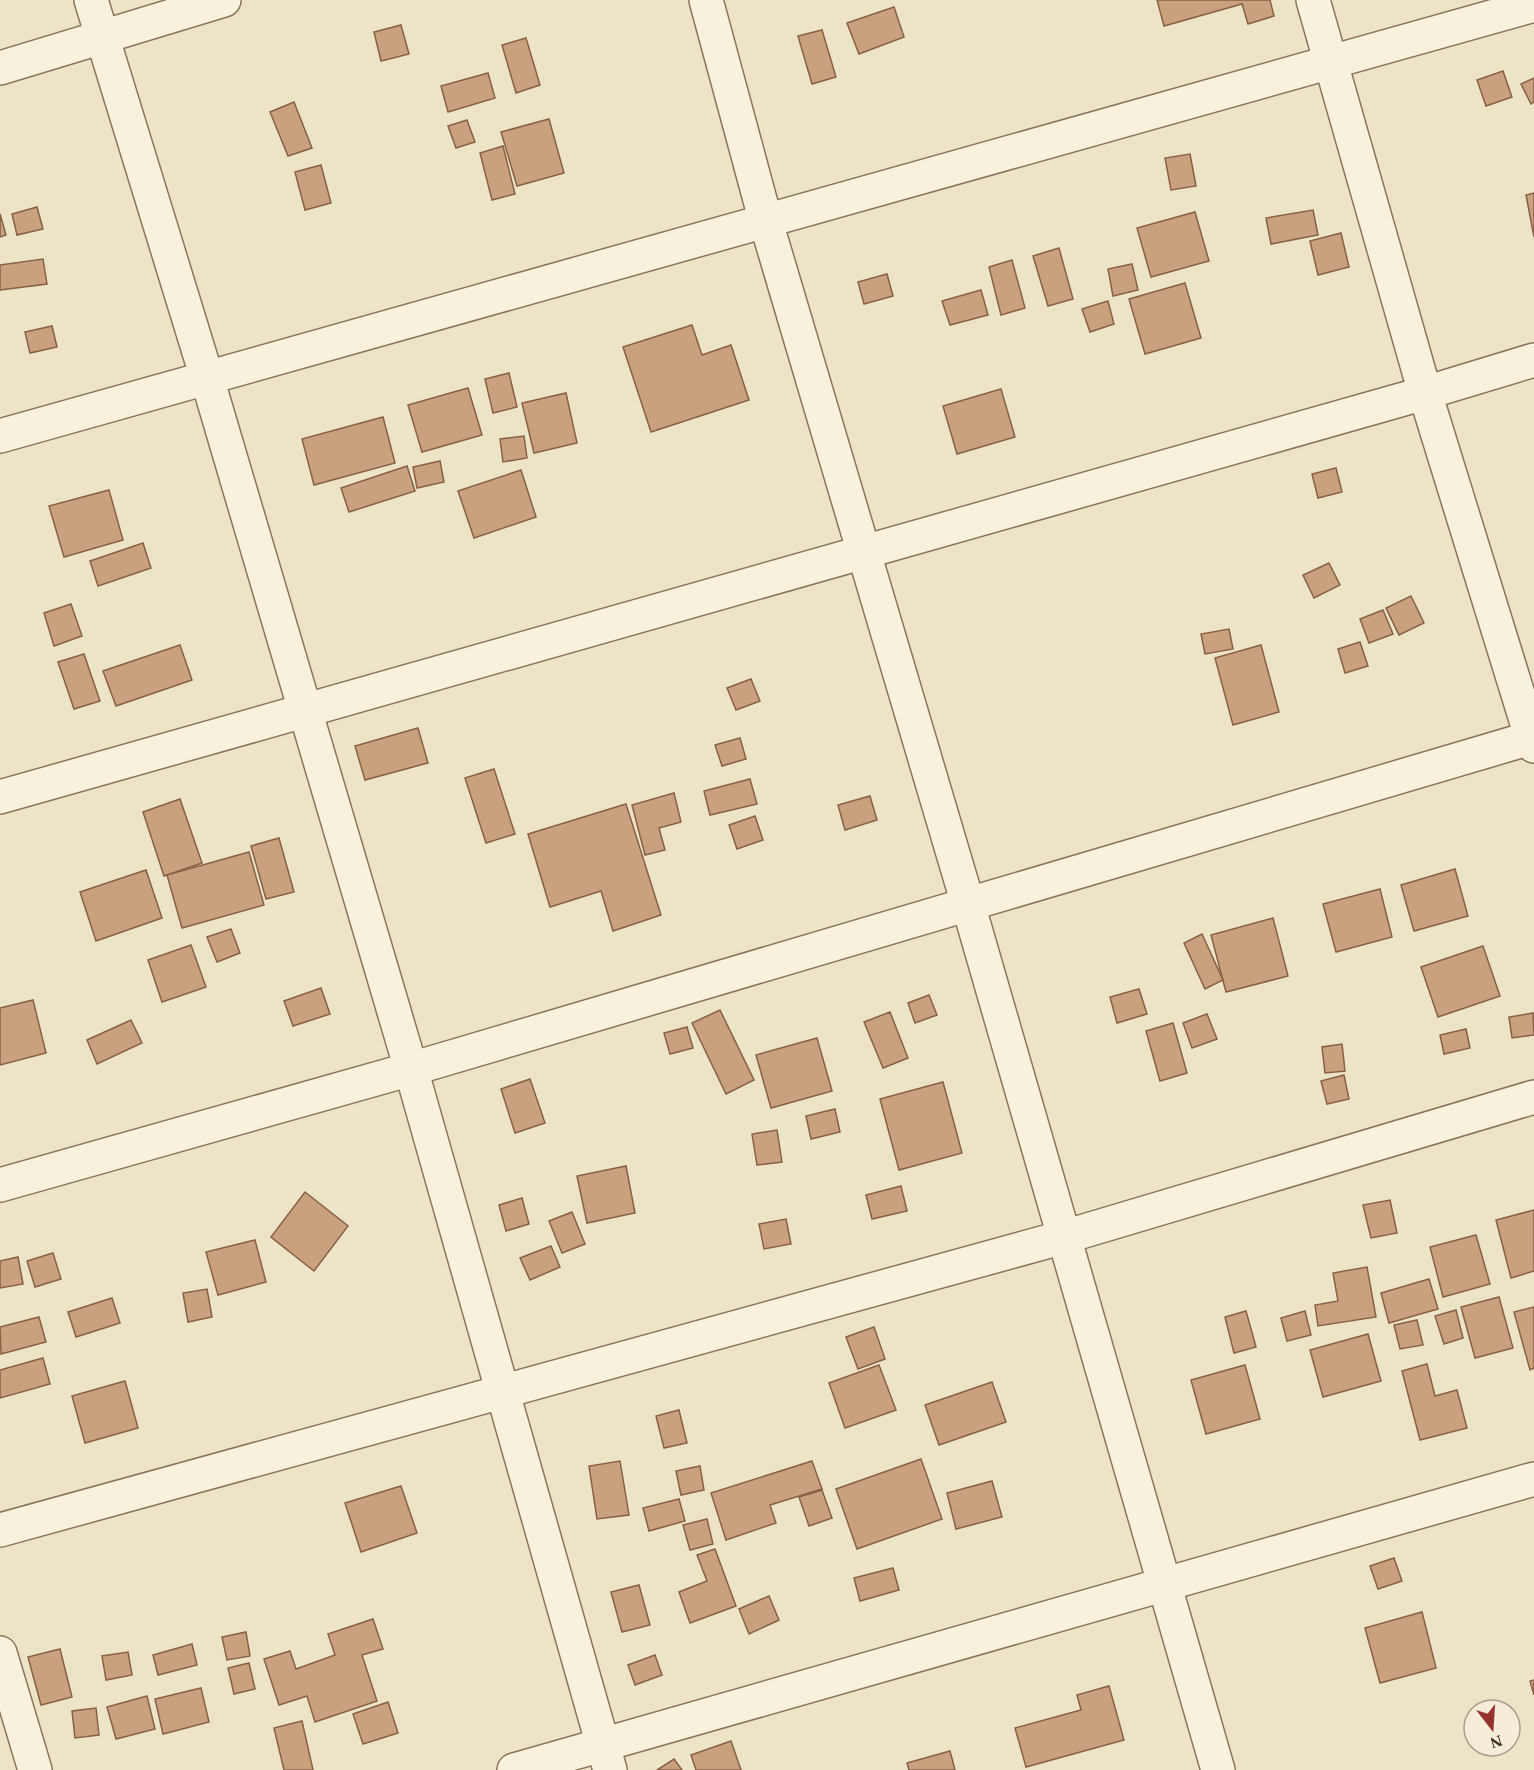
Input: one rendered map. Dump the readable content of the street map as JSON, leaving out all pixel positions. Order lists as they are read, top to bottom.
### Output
{
  "north": "bottom"
}
